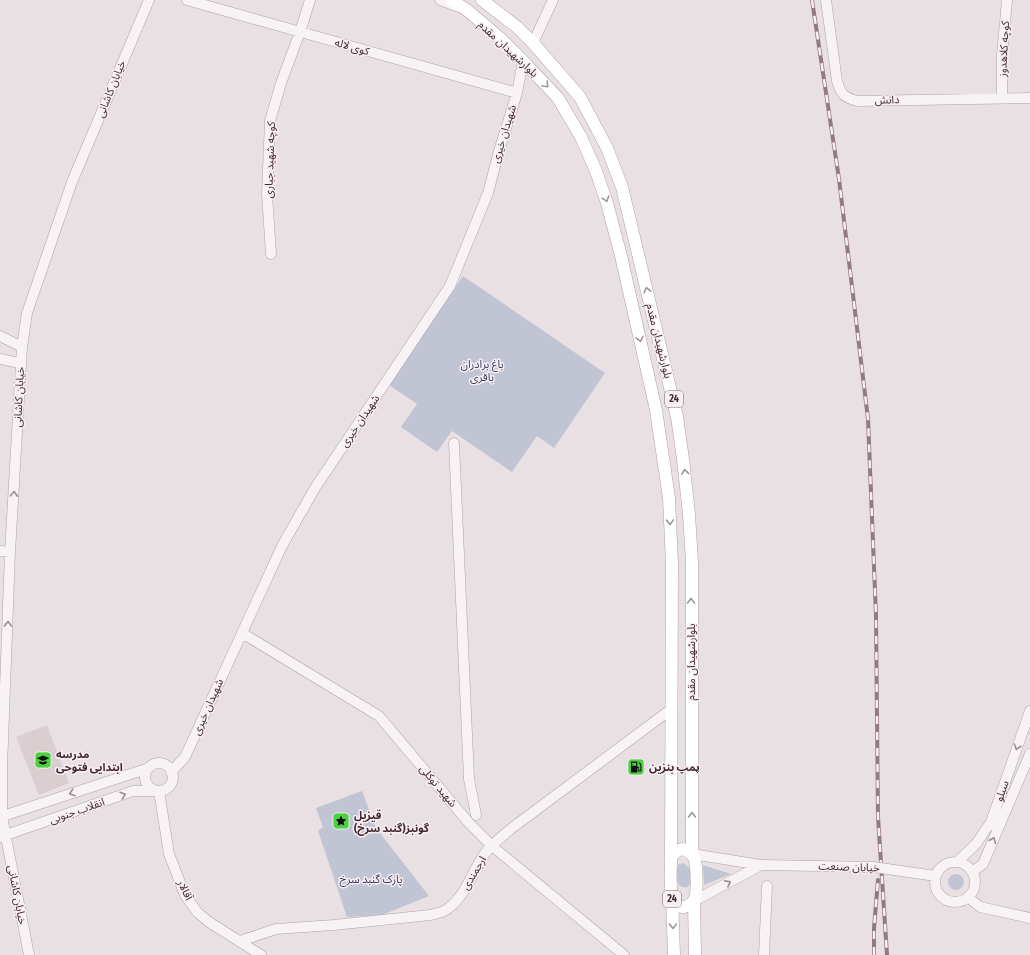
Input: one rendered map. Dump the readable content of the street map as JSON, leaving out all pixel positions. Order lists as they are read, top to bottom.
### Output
{
  "streets": {
    "main road": ["بلوارشهیدان مقدم", "24"],
    "street": [
      "کوی لاله",
      "کوچه کلاهدوز",
      "خیابان کاشانی",
      "دانش",
      "شهیدان خیری",
      "کوچه شهید جباری",
      "شهید توکلی",
      "سیلو",
      "انقلاب جنوبی",
      "خیابان صنعت",
      "ارجمندی",
      "آقالار"
    ]
  },
  "crossings": [
    ["کوی لاله", "شهیدان خیری"],
    ["کوی لاله", "کوچه شهید جباری"],
    ["بلوارشهیدان مقدم", "شهیدان خیری"],
    ["بلوارشهیدان مقدم", "24"],
    ["بلوارشهیدان مقدم", "خیابان صنعت"],
    ["بلوارشهیدان مقدم", "ارجمندی"],
    ["کوچه کلاهدوز", "دانش"],
    ["خیابان کاشانی", "انقلاب جنوبی"],
    ["شهیدان خیری", "شهید توکلی"],
    ["شهیدان خیری", "انقلاب جنوبی"],
    ["شهیدان خیری", "آقالار"],
    ["24", "خیابان صنعت"],
    ["شهید توکلی", "ارجمندی"],
    ["سیلو", "خیابان صنعت"],
    ["انقلاب جنوبی", "آقالار"],
    ["ارجمندی", "آقالار"]
  ],
  "one_way": ["خیابان کاشانی"],
  "parks": ["باغ برادران باقری", "پارک گنبد سرخ"],
  "places": {
    "school or university": ["مدرسه ابتدایی فتوحی"],
    "fuel station": ["پمپ بنزین"],
    "place": ["قیزیل گونبز(گنبد سرخ)"]
  }
}
